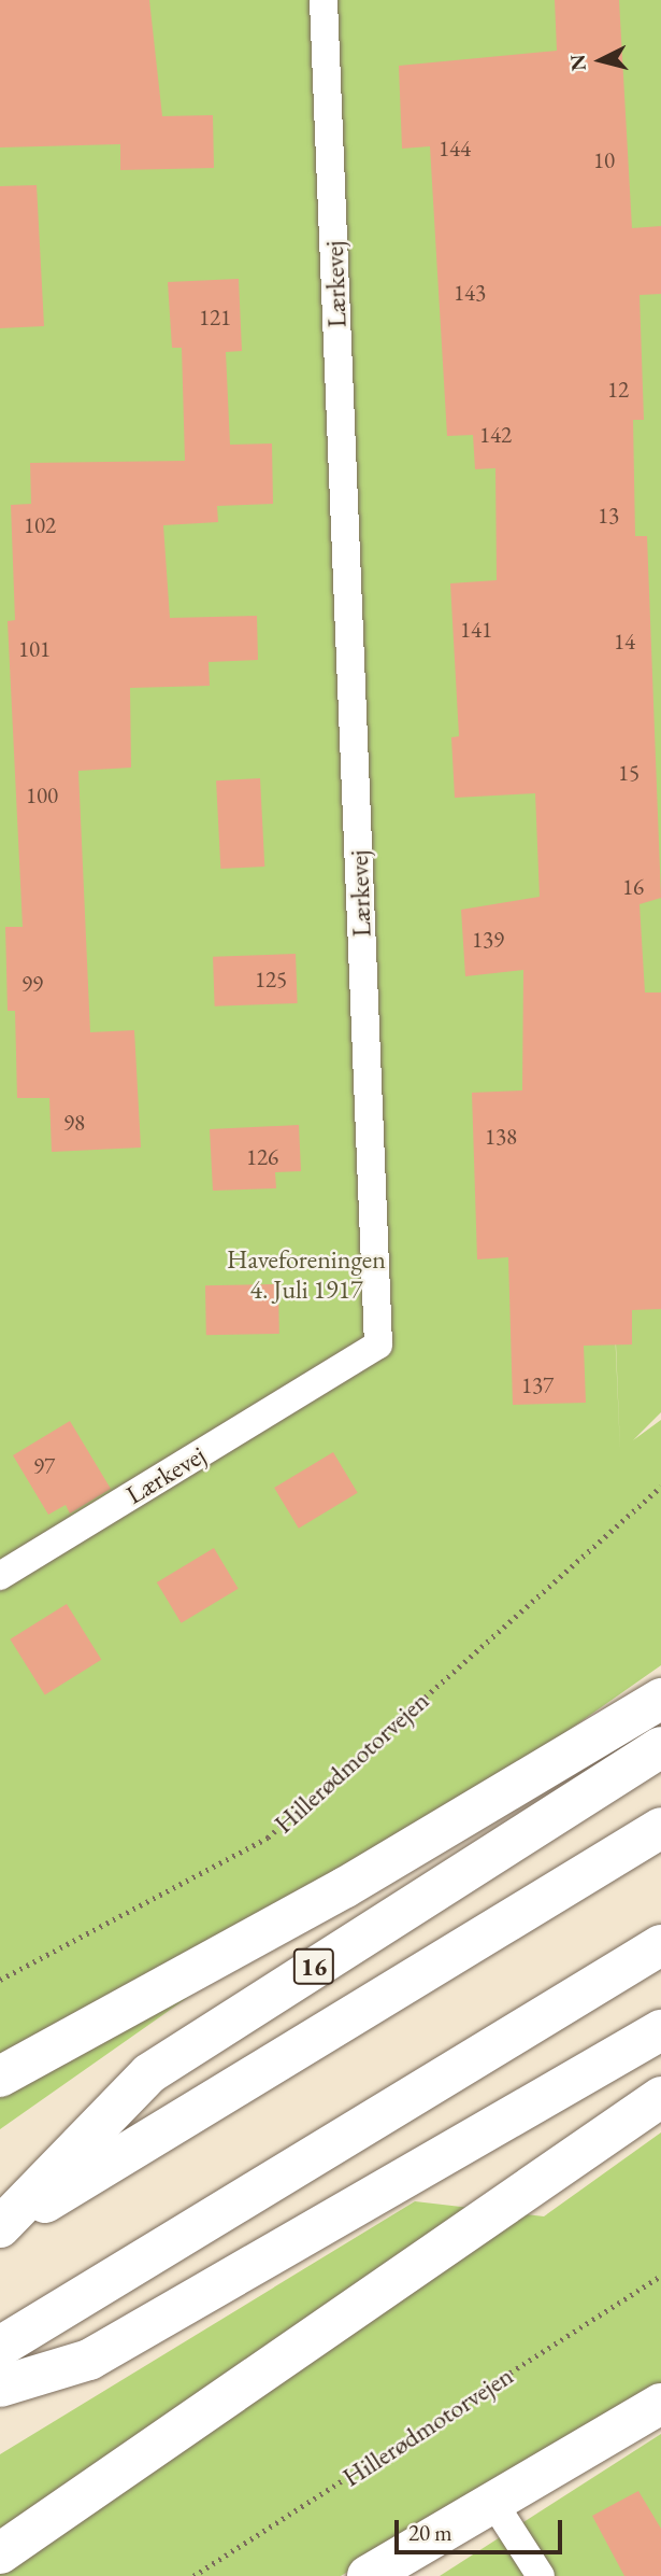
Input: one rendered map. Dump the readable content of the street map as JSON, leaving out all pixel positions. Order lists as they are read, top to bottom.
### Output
{
  "streets": {
    "main road": ["16"],
    "lane": ["Lærkevej"],
    "path": ["Hillerødmotorvejen"]
  },
  "parks": ["Haveforeningen 4. Juli 1917"],
  "house_numbers": [
    "144",
    "10",
    "143",
    "121",
    "12",
    "142",
    "13",
    "102",
    "141",
    "14",
    "101",
    "15",
    "100",
    "16",
    "139",
    "125",
    "99",
    "98",
    "138",
    "126",
    "137",
    "97"
  ],
  "scale_bar": "20 m",
  "north": "left"
}
